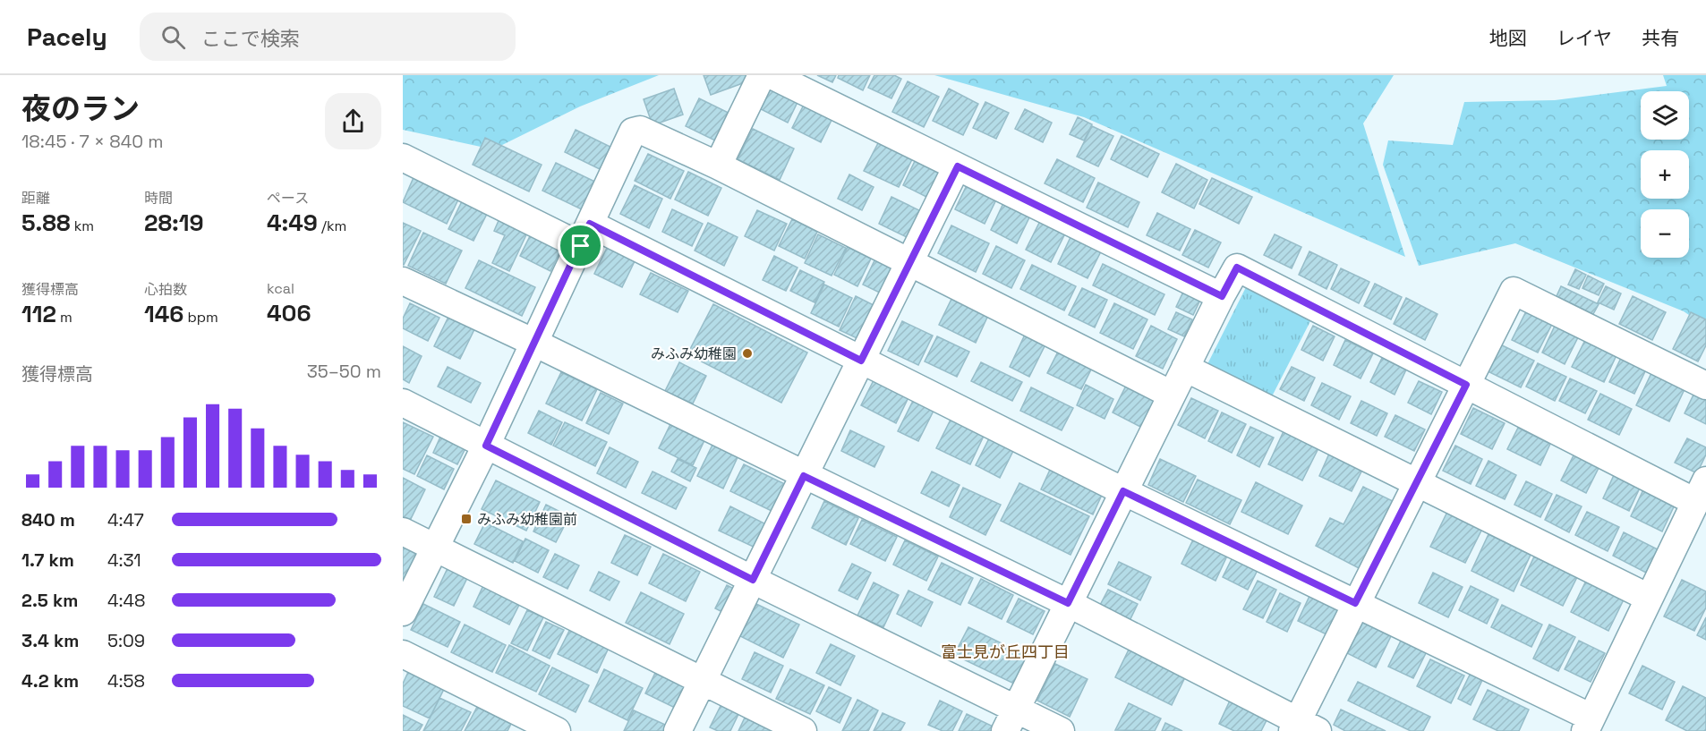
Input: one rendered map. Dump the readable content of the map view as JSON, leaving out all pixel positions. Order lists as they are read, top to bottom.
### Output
{
  "districts": ["富士見が丘四丁目"],
  "places": {
    "other": ["みふみ幼稚園"],
    "transit": ["みふみ幼稚園前"]
  },
  "page": {
    "header": "Pacely",
    "search": "ここで検索",
    "nav": ["地図", "レイヤ", "共有"],
    "heading": ["夜のラン", "18:45 · 7 × 840 m"],
    "map_buttons": ["+", "−"],
    "stats": [
      ["距離", "5.88 km"],
      ["時間", "28:19"],
      ["ペース", "4:49 /km"],
      ["獲得標高", "112 m"],
      ["心拍数", "146 bpm"],
      ["kcal", "406"]
    ],
    "chart": ["獲得標高", "35–50 m"],
    "list": [
      {
        "name": "840 m",
        "note": "4:47"
      },
      {
        "name": "1.7 km",
        "note": "4:31"
      },
      {
        "name": "2.5 km",
        "note": "4:48"
      },
      {
        "name": "3.4 km",
        "note": "5:09"
      },
      {
        "name": "4.2 km",
        "note": "4:58"
      }
    ]
  }
}
